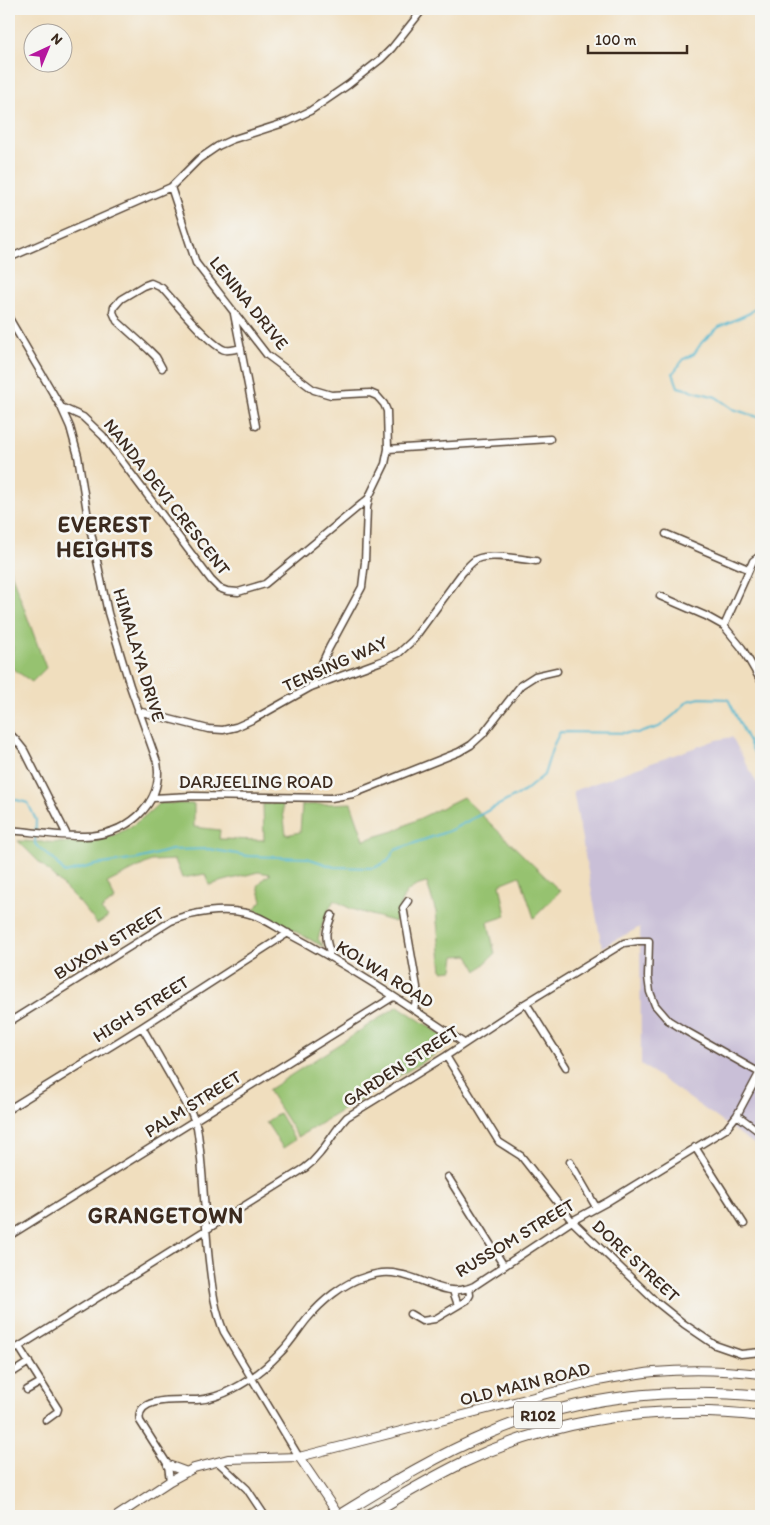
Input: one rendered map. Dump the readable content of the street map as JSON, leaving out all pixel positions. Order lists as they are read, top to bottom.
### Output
{
  "streets": {
    "main road": ["R102"],
    "street": [
      "LENINA DRIVE",
      "NANDA DEVI CRESCENT",
      "HIMALAYA DRIVE",
      "TENSING WAY",
      "DARJEELING ROAD",
      "BUXON STREET",
      "KOLWA ROAD",
      "HIGH STREET",
      "GARDEN STREET",
      "PALM STREET",
      "RUSSOM STREET",
      "DORE STREET",
      "OLD MAIN ROAD"
    ]
  },
  "crossings": [
    ["NANDA DEVI CRESCENT", "HIMALAYA DRIVE"],
    ["HIMALAYA DRIVE", "TENSING WAY"],
    ["HIMALAYA DRIVE", "DARJEELING ROAD"],
    ["BUXON STREET", "KOLWA ROAD"],
    ["BUXON STREET", "HIGH STREET"],
    ["KOLWA ROAD", "HIGH STREET"],
    ["KOLWA ROAD", "GARDEN STREET"],
    ["KOLWA ROAD", "PALM STREET"],
    ["GARDEN STREET", "RUSSOM STREET"],
    ["GARDEN STREET", "DORE STREET"],
    ["RUSSOM STREET", "DORE STREET"]
  ],
  "districts": ["EVEREST HEIGHTS", "GRANGETOWN"],
  "scale_bar": "100 m",
  "north": "top right"
}
